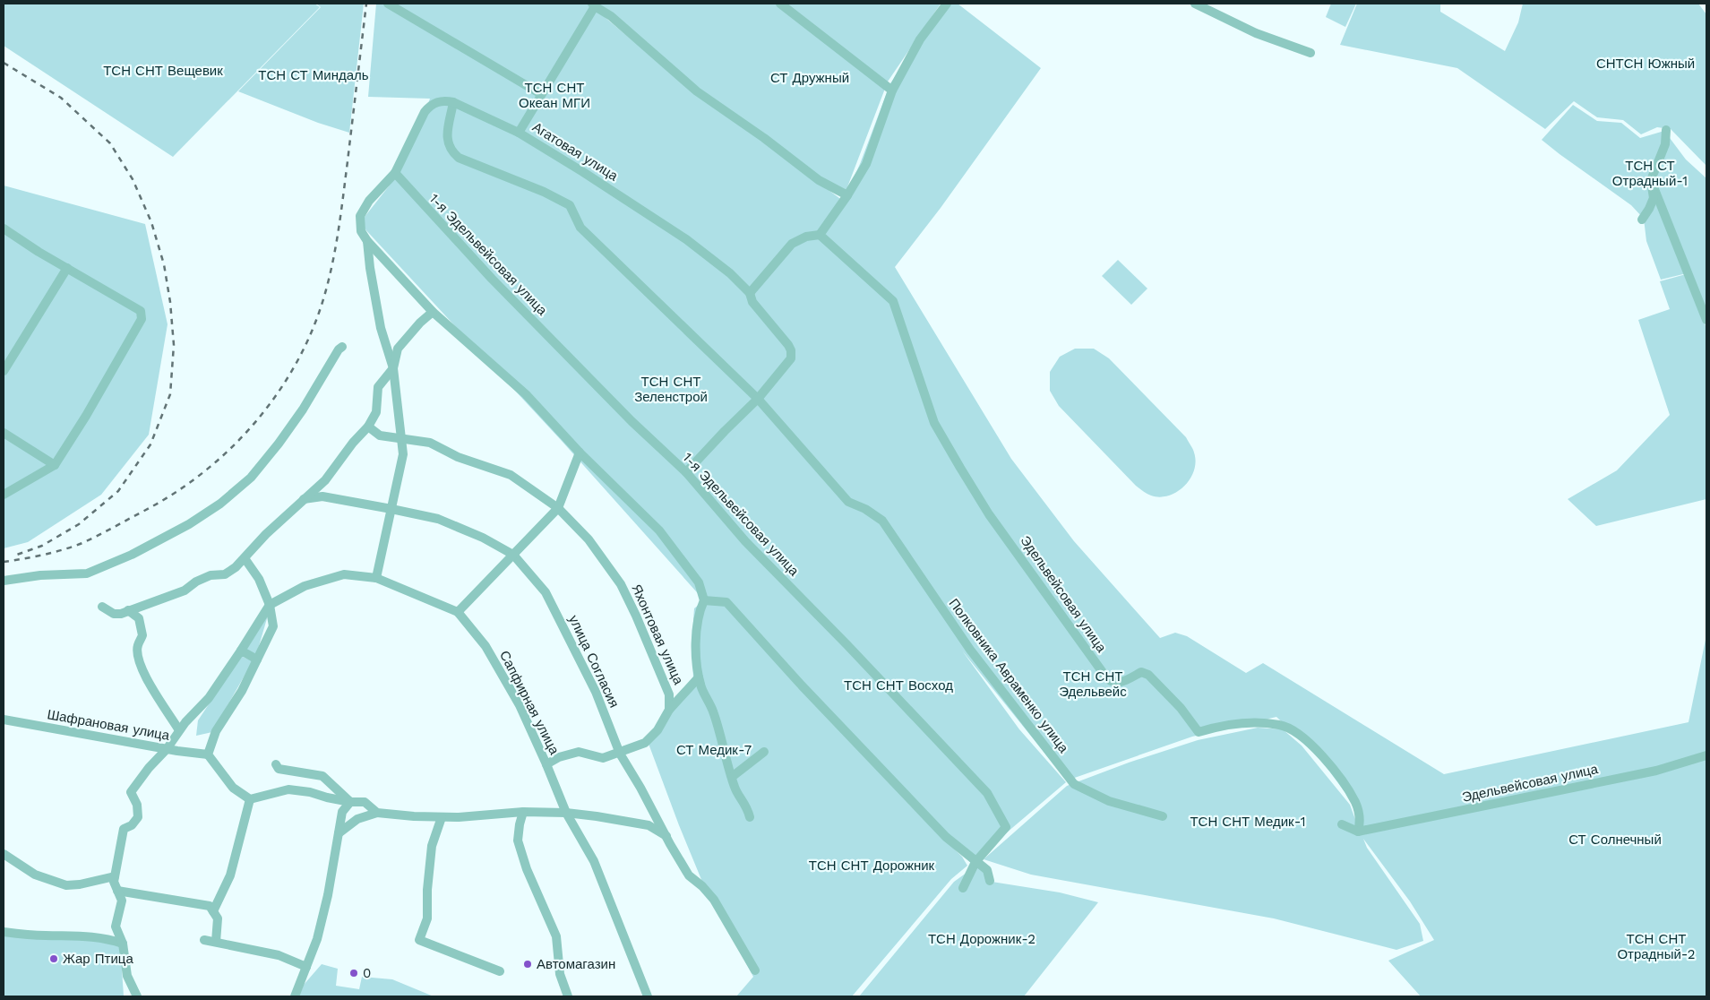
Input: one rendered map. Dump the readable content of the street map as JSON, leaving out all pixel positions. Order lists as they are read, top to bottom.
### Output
{
  "streets": {
    "street": [
      "Агатовая улица",
      "1-я Эдельвейсовая улица",
      "Эдельвейсовая улица",
      "Яхонтовая улица",
      "улица Согласия",
      "Полковника Авраменко улица",
      "Сапфирная улица",
      "Шафрановая улица"
    ]
  },
  "crossings": [
    ["Агатовая улица", "1-я Эдельвейсовая улица"],
    ["Агатовая улица", "Полковника Авраменко улица"]
  ],
  "parks": [
    "СНТСН Южный",
    "ТСН СНТ Вещевик",
    "ТСН СТ Миндаль",
    "СТ Дружный",
    "ТСН СНТ Океан МГИ",
    "ТСН СТ Отрадный-1",
    "ТСН СНТ Зеленстрой",
    "ТСН СНТ Эдельвейс",
    "ТСН СНТ Восход",
    "СТ Медик-7",
    "ТСН СНТ Медик-1",
    "СТ Солнечный",
    "ТСН СНТ Дорожник",
    "ТСН Дорожник-2",
    "ТСН СНТ Отрадный-2"
  ],
  "places": ["Жар Птица", "Автомагазин", "0"]
}
